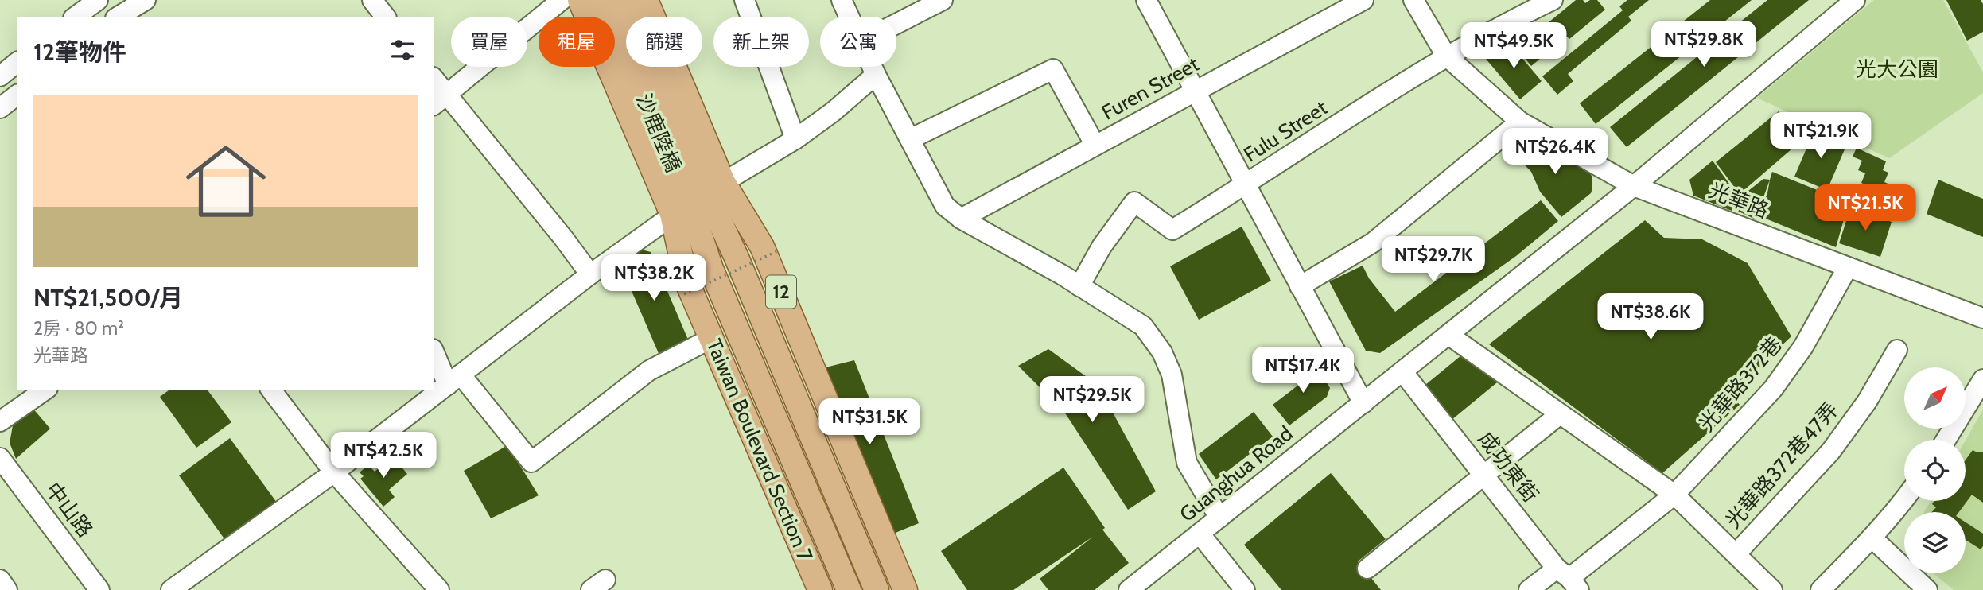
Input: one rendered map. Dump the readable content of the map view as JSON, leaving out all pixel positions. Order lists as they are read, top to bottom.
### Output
{
  "streets": {
    "main road": ["沙鹿陸橋", "12", "Taiwan Boulevard Section 7"],
    "street": [
      "Furen Street",
      "Fulu Street",
      "光華路",
      "光華路372巷",
      "光華路372巷47弄",
      "成功東街",
      "Guanghua Road",
      "中山路"
    ]
  },
  "crossings": [
    ["Fulu Street", "光華路"],
    ["沙鹿陸橋", "Taiwan Boulevard Section 7"],
    ["光華路", "光華路372巷"],
    ["光華路", "Guanghua Road"],
    ["光華路372巷", "成功東街"],
    ["成功東街", "Guanghua Road"]
  ],
  "parks": ["光大公園"],
  "north": "top right",
  "page": {
    "chip": [
      "買屋",
      "租屋",
      "篩選",
      "新上架",
      "公寓"
    ],
    "heading": "12筆物件",
    "price": [
      "NT$29.8K",
      "NT$49.5K",
      "NT$21.9K",
      "NT$26.4K",
      "NT$21.5K",
      "NT$29.7K",
      "NT$38.2K",
      "NT$38.6K",
      "NT$17.4K",
      "NT$29.5K",
      "NT$31.5K",
      "NT$42.5K"
    ],
    "list": [
      {
        "name": "NT$21,500/月",
        "note": "2房 · 80 m² · 光華路"
      }
    ]
  }
}
